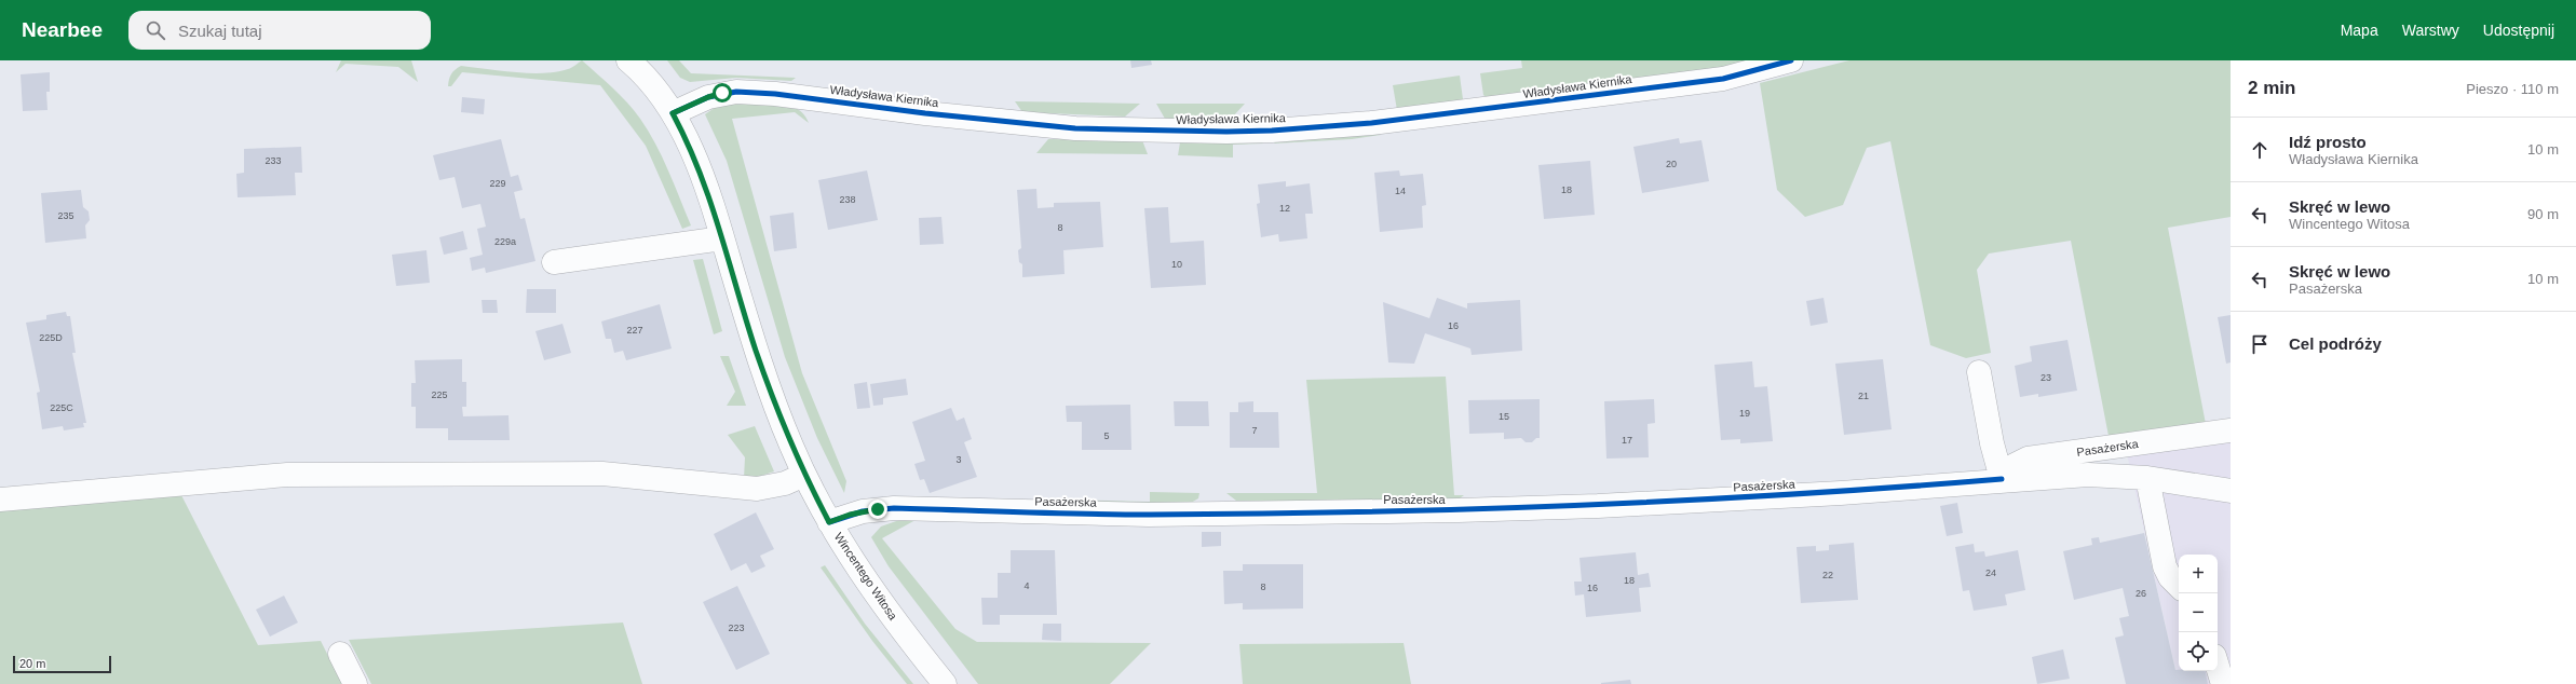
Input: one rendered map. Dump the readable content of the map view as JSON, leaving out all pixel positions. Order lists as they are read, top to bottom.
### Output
{
  "streets": {
    "street": ["Władysława Kiernika", "Pasażerska", "Wincentego Witosa"]
  },
  "crossings": [
    ["Władysława Kiernika", "Wincentego Witosa"],
    ["Pasażerska", "Wincentego Witosa"]
  ],
  "house_numbers": [
    "233",
    "20",
    "229",
    "18",
    "14",
    "238",
    "12",
    "235",
    "8",
    "229a",
    "10",
    "16",
    "227",
    "225D",
    "23",
    "225",
    "21",
    "225C",
    "19",
    "15",
    "7",
    "5",
    "17",
    "3",
    "24",
    "22",
    "18",
    "4",
    "8",
    "16",
    "26",
    "223"
  ],
  "scale_bar": "20 m",
  "page": {
    "header": "Nearbee",
    "search": "Szukaj tutaj",
    "nav": ["Mapa", "Warstwy", "Udostępnij"],
    "heading": ["2 min", "Pieszo · 110 m"],
    "list": [
      ["Idź prosto", "Władysława Kiernika", "10 m"],
      ["Skręć w lewo", "Wincentego Witosa", "90 m"],
      ["Skręć w lewo", "Pasażerska", "10 m"],
      "Cel podróży"
    ],
    "map_buttons": ["+", "−"],
    "scale": "20 m"
  }
}
